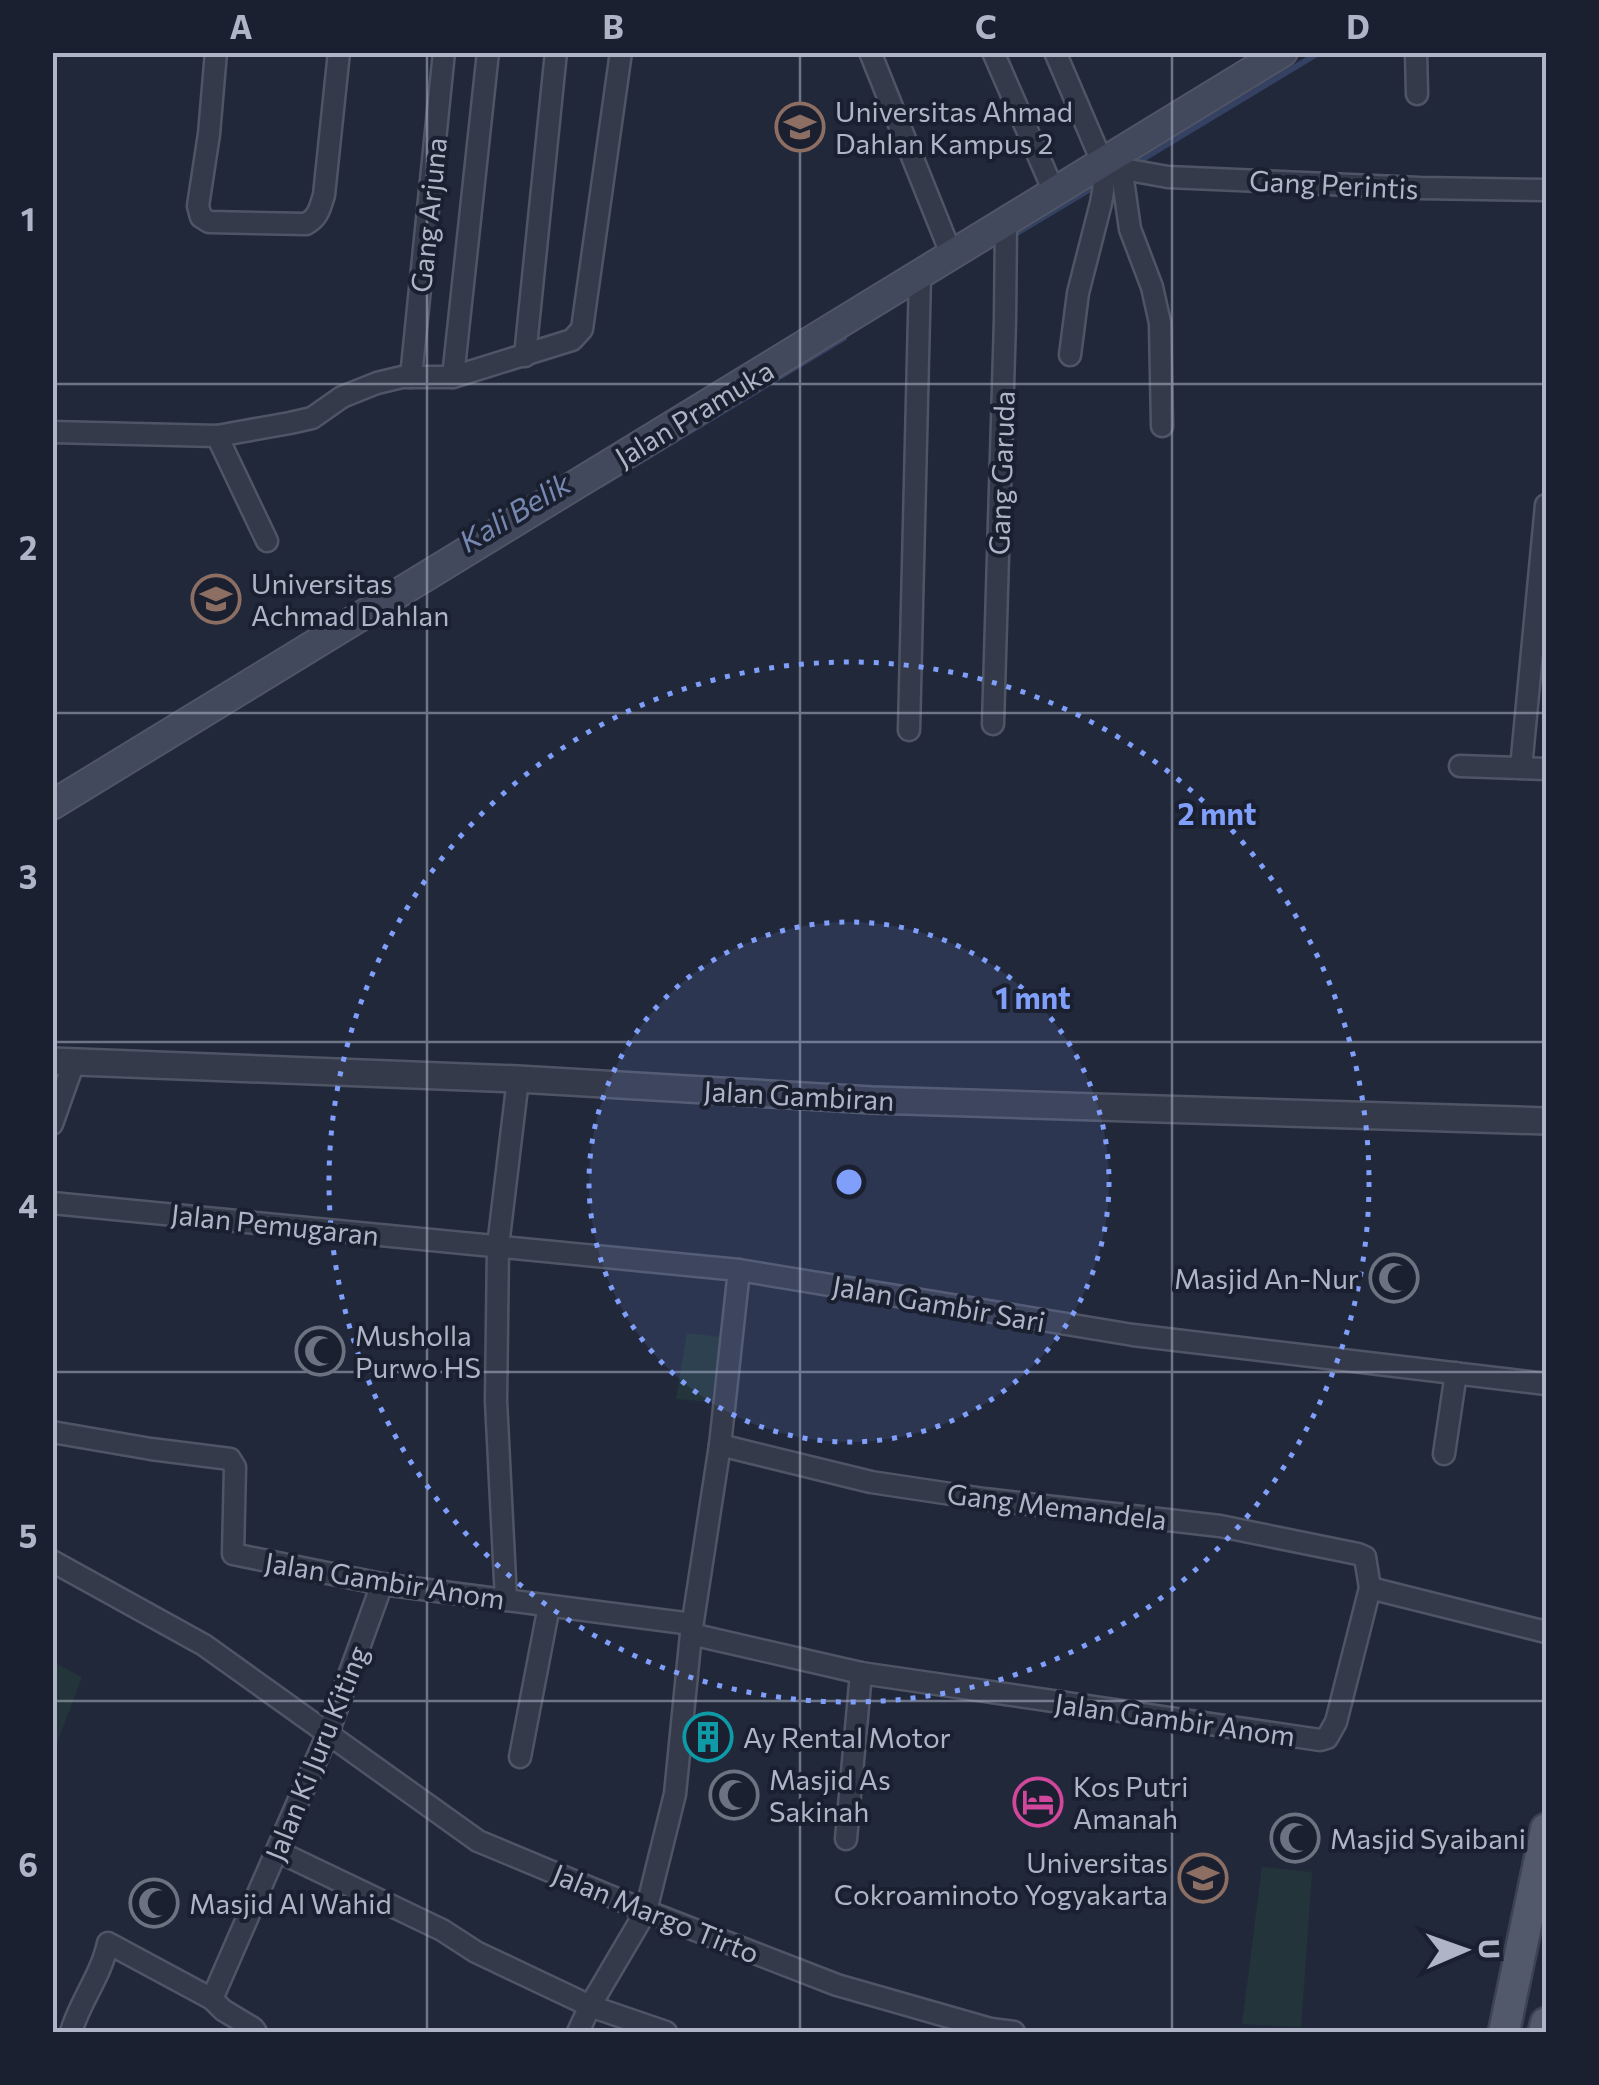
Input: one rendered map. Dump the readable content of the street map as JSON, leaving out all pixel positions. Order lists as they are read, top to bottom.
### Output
{
  "streets": {
    "main road": ["Jalan Pramuka"],
    "street": [
      "Gang Perintis",
      "Gang Arjuna",
      "Gang Garuda",
      "Jalan Gambiran",
      "Jalan Pemugaran",
      "Jalan Gambir Sari",
      "Gang Memandela",
      "Jalan Gambir Anom",
      "Jalan Ki Juru Kiting",
      "Jalan Margo Tirto"
    ]
  },
  "crossings": [
    ["Gang Perintis", "Jalan Pramuka"],
    ["Jalan Pramuka", "Gang Garuda"],
    ["Jalan Pemugaran", "Jalan Gambir Sari"],
    ["Gang Memandela", "Jalan Gambir Anom"],
    ["Jalan Gambir Anom", "Jalan Ki Juru Kiting"],
    ["Jalan Ki Juru Kiting", "Jalan Margo Tirto"]
  ],
  "water": ["Kali Belik"],
  "places": {
    "school or university": ["Universitas Ahmad Dahlan Kampus 2", "Universitas Achmad Dahlan", "Universitas Cokroaminoto Yogyakarta"],
    "mosque": [
      "Masjid An-Nur",
      "Musholla Purwo HS",
      "Masjid As Sakinah",
      "Masjid Syaibani",
      "Masjid Al Wahid"
    ],
    "building": ["Ay Rental Motor"],
    "hotel": ["Kos Putri Amanah"]
  },
  "north": "right",
  "grid": {
    "columns": [
      "A",
      "B",
      "C",
      "D"
    ],
    "rows": [
      "1",
      "2",
      "3",
      "4",
      "5",
      "6"
    ]
  },
  "rings": ["2 mnt", "1 mnt"]
}
